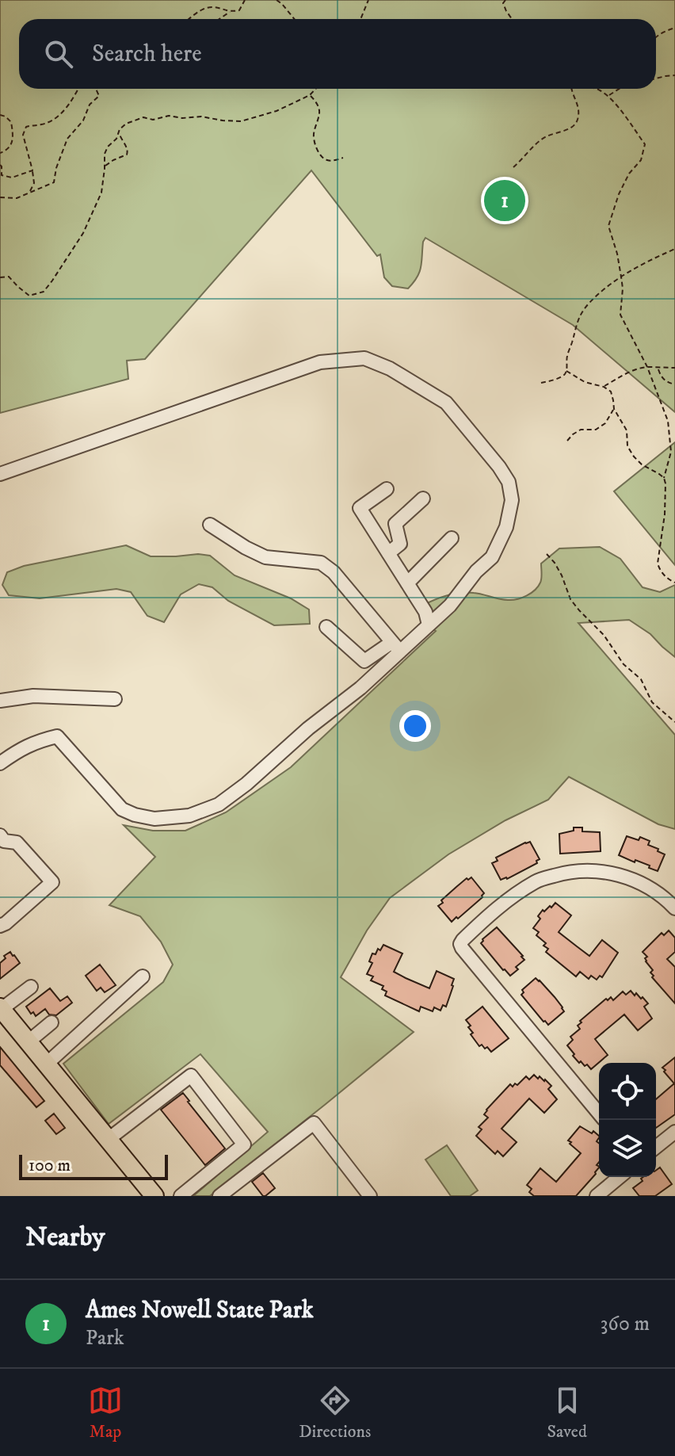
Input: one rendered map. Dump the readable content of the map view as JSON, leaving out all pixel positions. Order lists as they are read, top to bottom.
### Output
{
  "scale_bar": "100 m",
  "page": {
    "search": "Search here",
    "pins": "1",
    "scale": "100 m",
    "heading": "Nearby",
    "list": [
      {
        "mark": "1",
        "name": "Ames Nowell State Park",
        "note": "Park",
        "value": "360 m"
      }
    ],
    "nav": ["Map", "Directions", "Saved"]
  }
}
